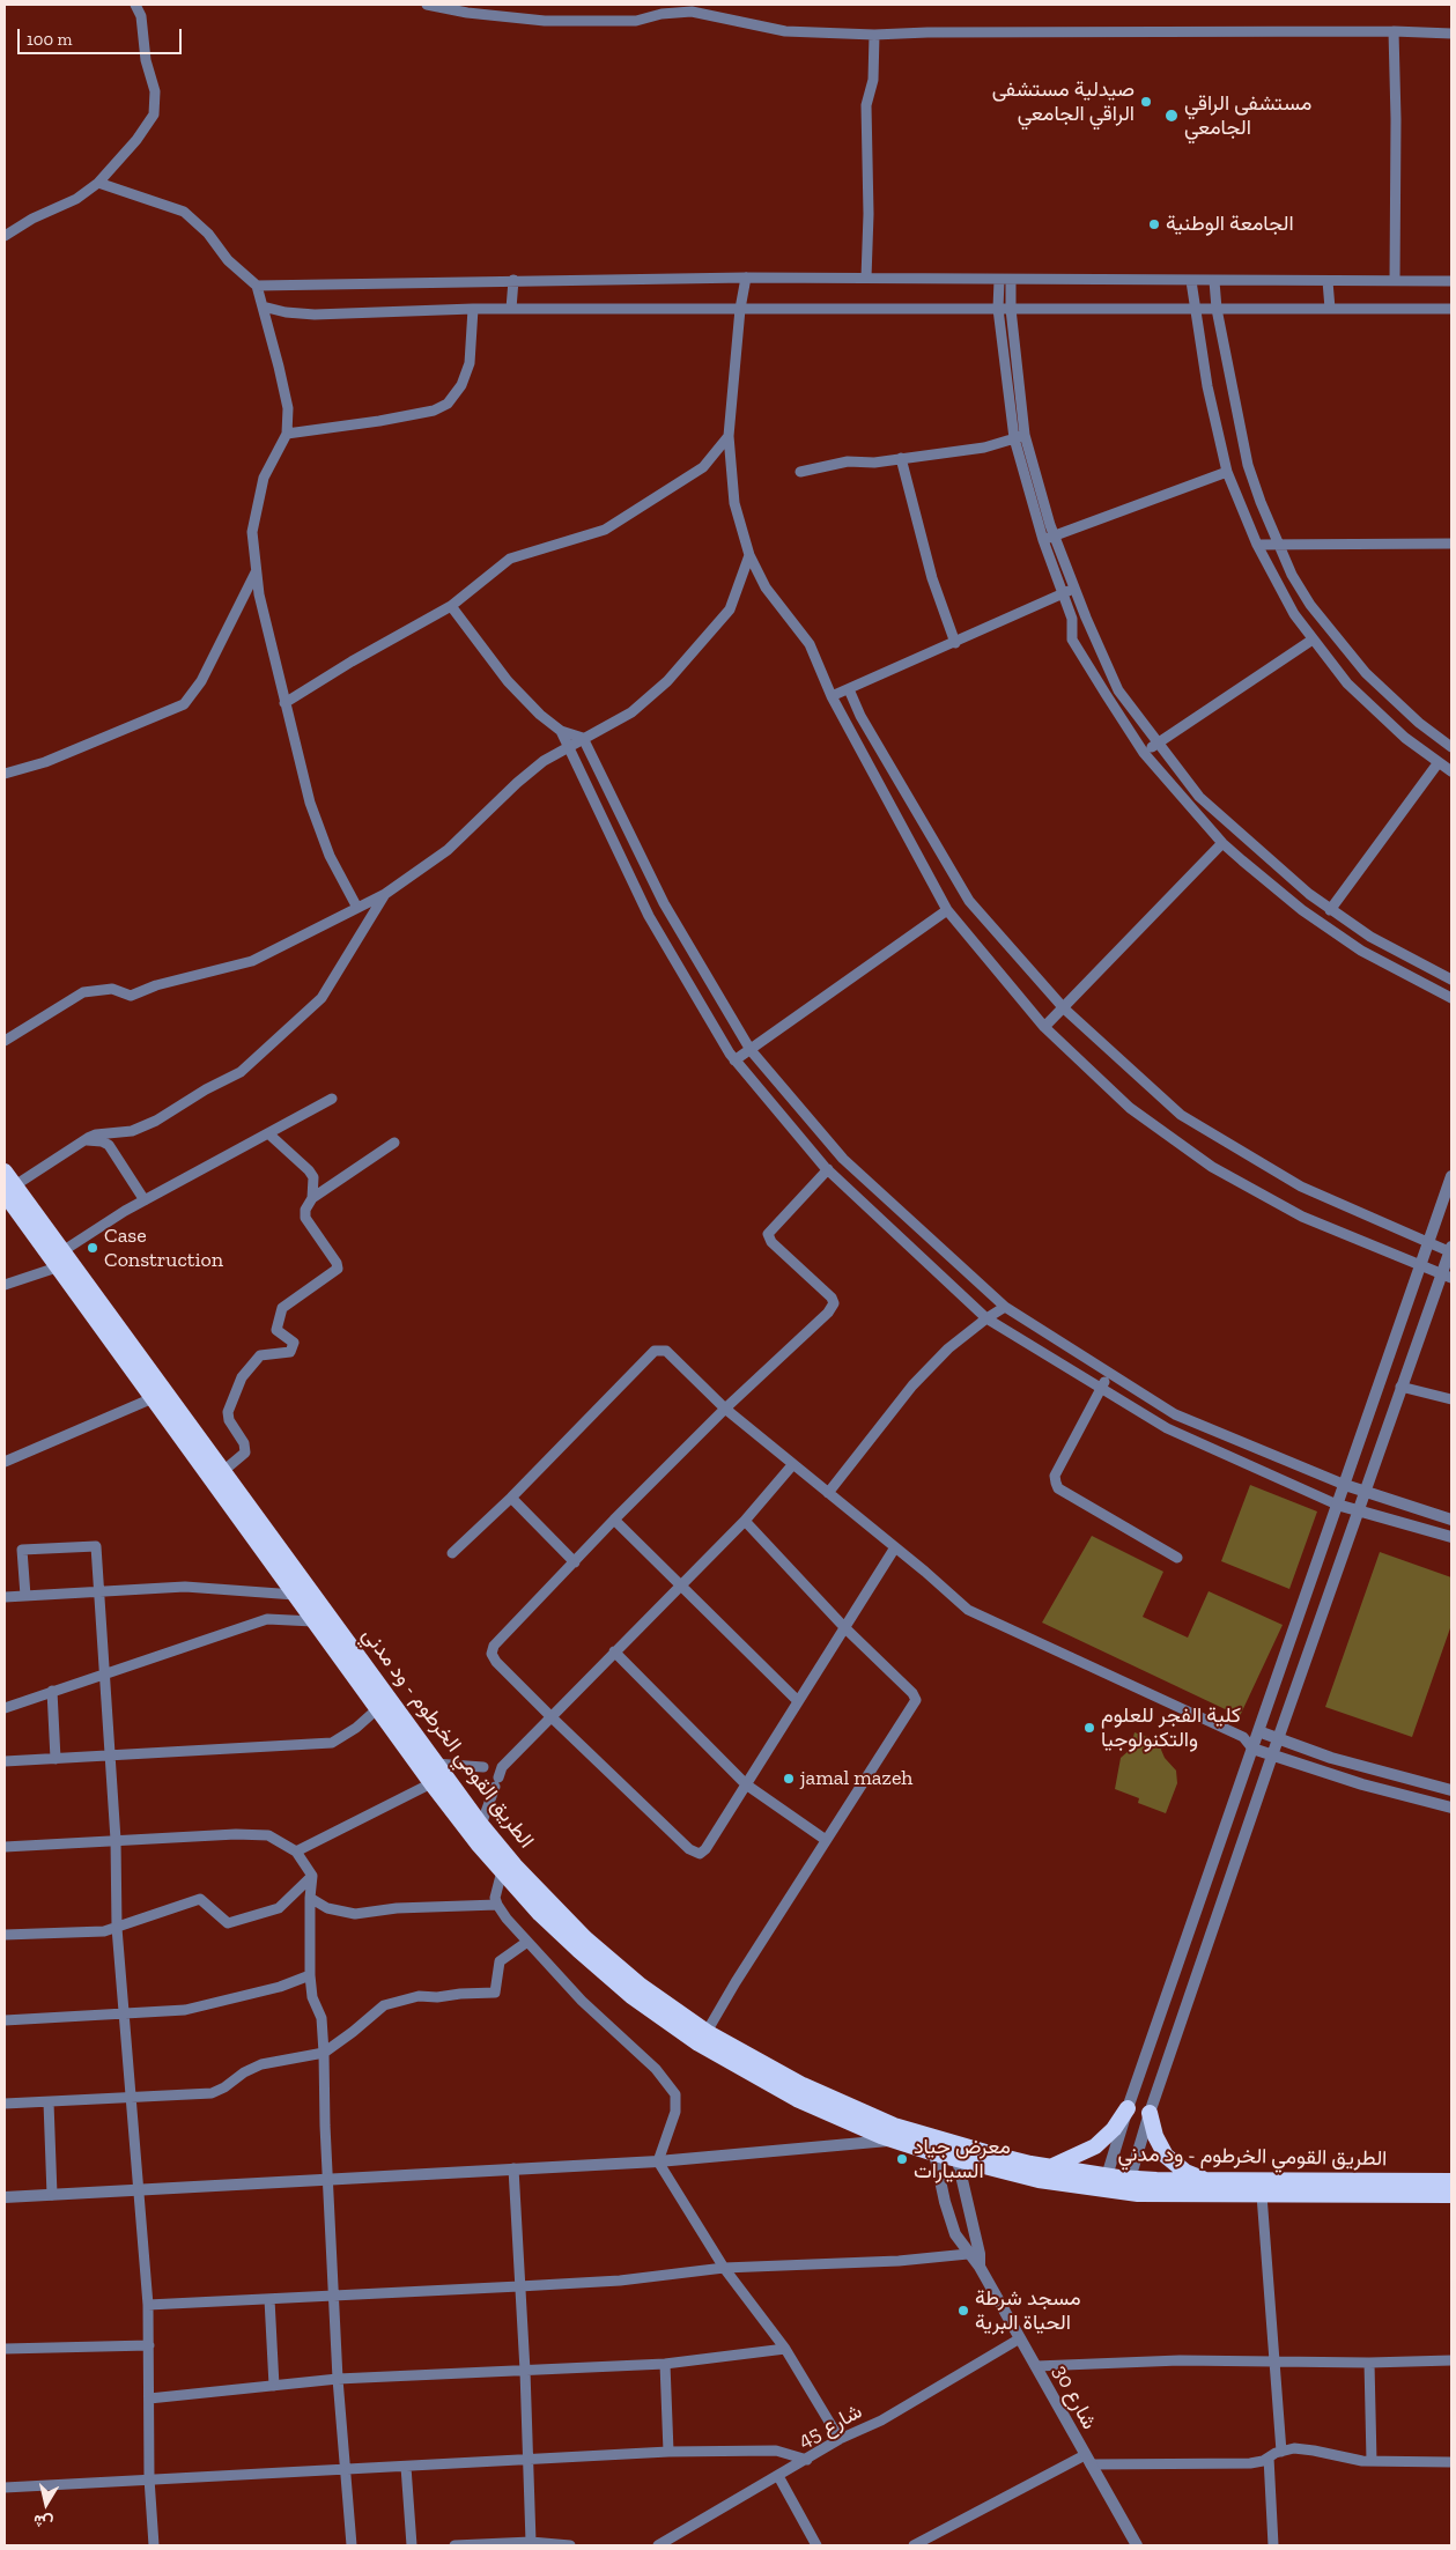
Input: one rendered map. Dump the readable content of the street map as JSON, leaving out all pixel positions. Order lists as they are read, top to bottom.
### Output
{
  "streets": {
    "highway": ["الطريق القومي الخرطوم - ود مدني"],
    "street": ["شارع 30", "شارع 45"]
  },
  "crossings": [
    ["الطريق القومي الخرطوم - ود مدني", "شارع 30"],
    ["شارع 30", "شارع 45"]
  ],
  "places": [
    "صيدلية مستشفى الراقي الجامعي",
    "مستشفى الراقي الجامعي",
    "الجامعة الوطنية",
    "Case Construction",
    "كلية الفجر للعلوم والتكنولوجيا",
    "jamal mazeh",
    "معرض جياد السيارات",
    "مسجد شرطة الحياة البرية"
  ],
  "scale_bar": "100 m",
  "north": "bottom"
}
